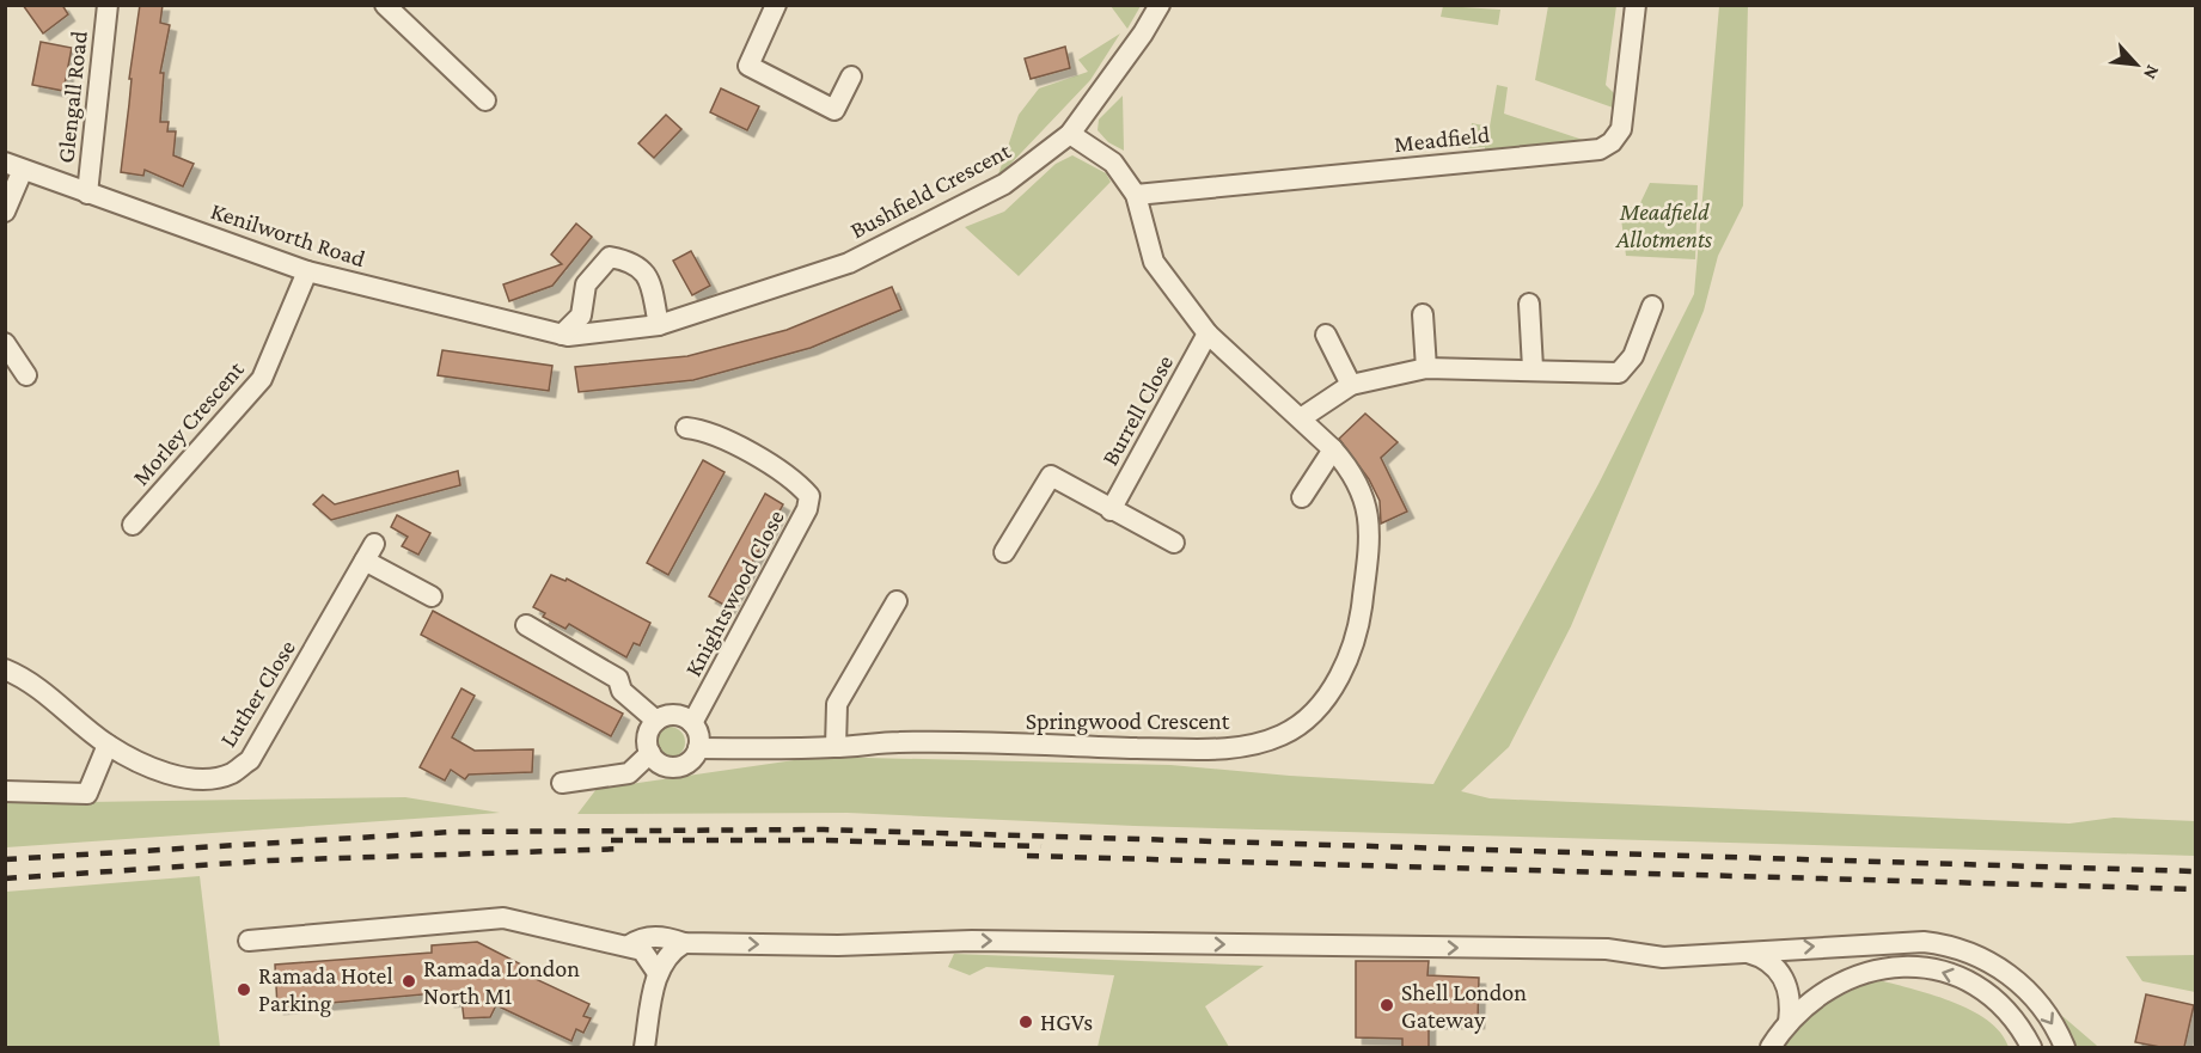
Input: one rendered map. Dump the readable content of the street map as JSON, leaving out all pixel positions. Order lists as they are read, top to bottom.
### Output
{
  "streets": {
    "street": [
      "Glengall Road",
      "Meadfield",
      "Bushfield Crescent",
      "Kenilworth Road",
      "Burrell Close",
      "Morley Crescent",
      "Knightswood Close",
      "Luther Close",
      "Springwood Crescent"
    ]
  },
  "crossings": [
    ["Glengall Road", "Kenilworth Road"],
    ["Meadfield", "Springwood Crescent"],
    ["Bushfield Crescent", "Kenilworth Road"],
    ["Bushfield Crescent", "Springwood Crescent"],
    ["Kenilworth Road", "Morley Crescent"],
    ["Burrell Close", "Springwood Crescent"],
    ["Knightswood Close", "Springwood Crescent"]
  ],
  "parks": ["Meadfield Allotments"],
  "places": [
    "Ramada London North M1",
    "Ramada Hotel Parking",
    "Shell London Gateway",
    "HGVs"
  ],
  "north": "bottom right"
}
